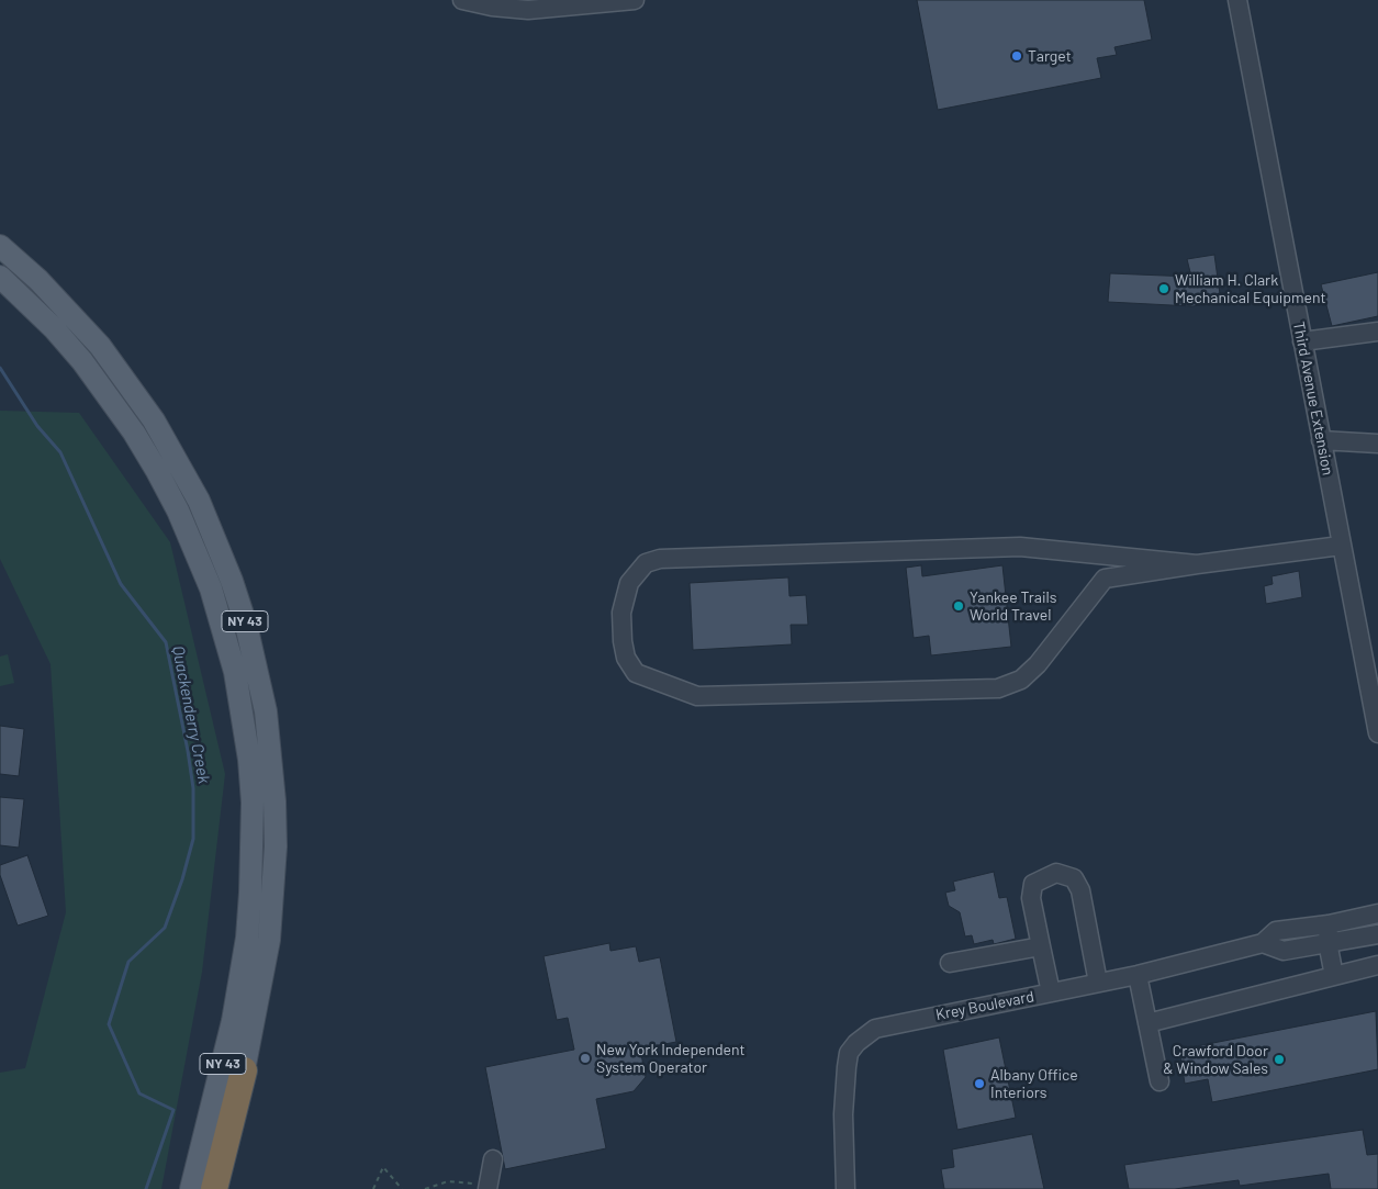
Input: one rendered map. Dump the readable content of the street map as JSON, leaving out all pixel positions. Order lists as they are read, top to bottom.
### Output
{
  "streets": {
    "main road": ["NY 43"],
    "street": ["Third Avenue Extension", "Krey Boulevard"]
  },
  "water": ["Quackenderry Creek"],
  "places": [
    "Target",
    "William H. Clark Mechanical Equipment",
    "Yankee Trails World Travel",
    "New York Independent System Operator",
    "Crawford Door & Window Sales",
    "Albany Office Interiors"
  ]
}
